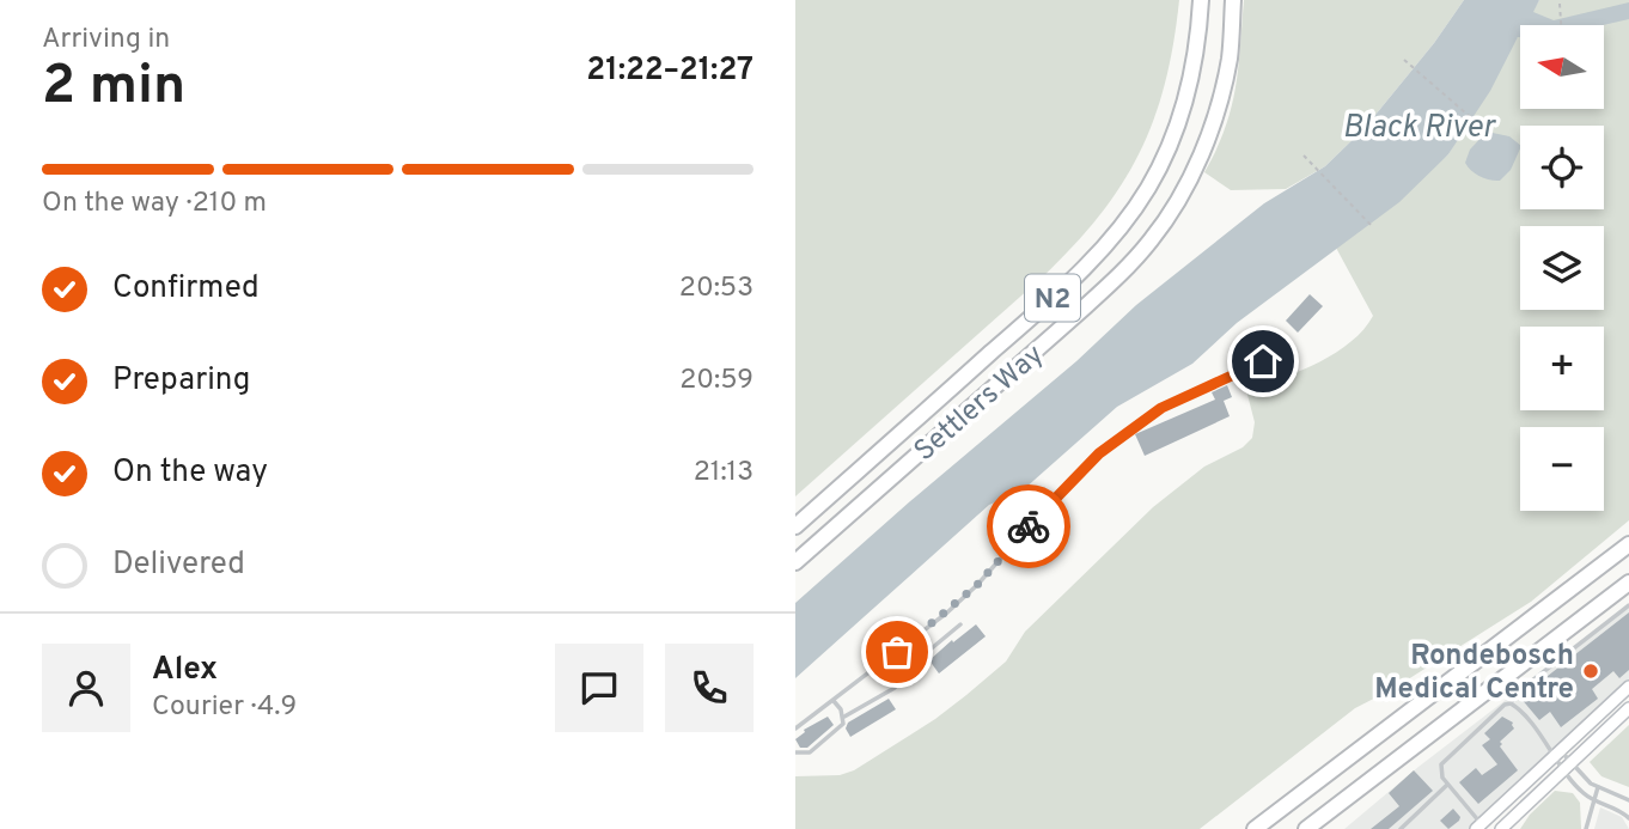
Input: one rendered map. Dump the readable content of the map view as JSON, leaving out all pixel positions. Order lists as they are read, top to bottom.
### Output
{
  "streets": {
    "highway": ["N2", "Settlers Way"]
  },
  "water": ["Black River"],
  "places": ["Rondebosch Medical Centre"],
  "north": "left",
  "page": {
    "heading": ["2 min", "Arriving in", "21:22–21:27"],
    "panel": ["Alex", "Courier · 4.9"],
    "map_buttons": ["+", "−"],
    "bar": "On the way · 210 m",
    "list": [
      ["Confirmed", "20:53"],
      ["Preparing", "20:59"],
      ["On the way", "21:13"],
      "Delivered"
    ]
  }
}
